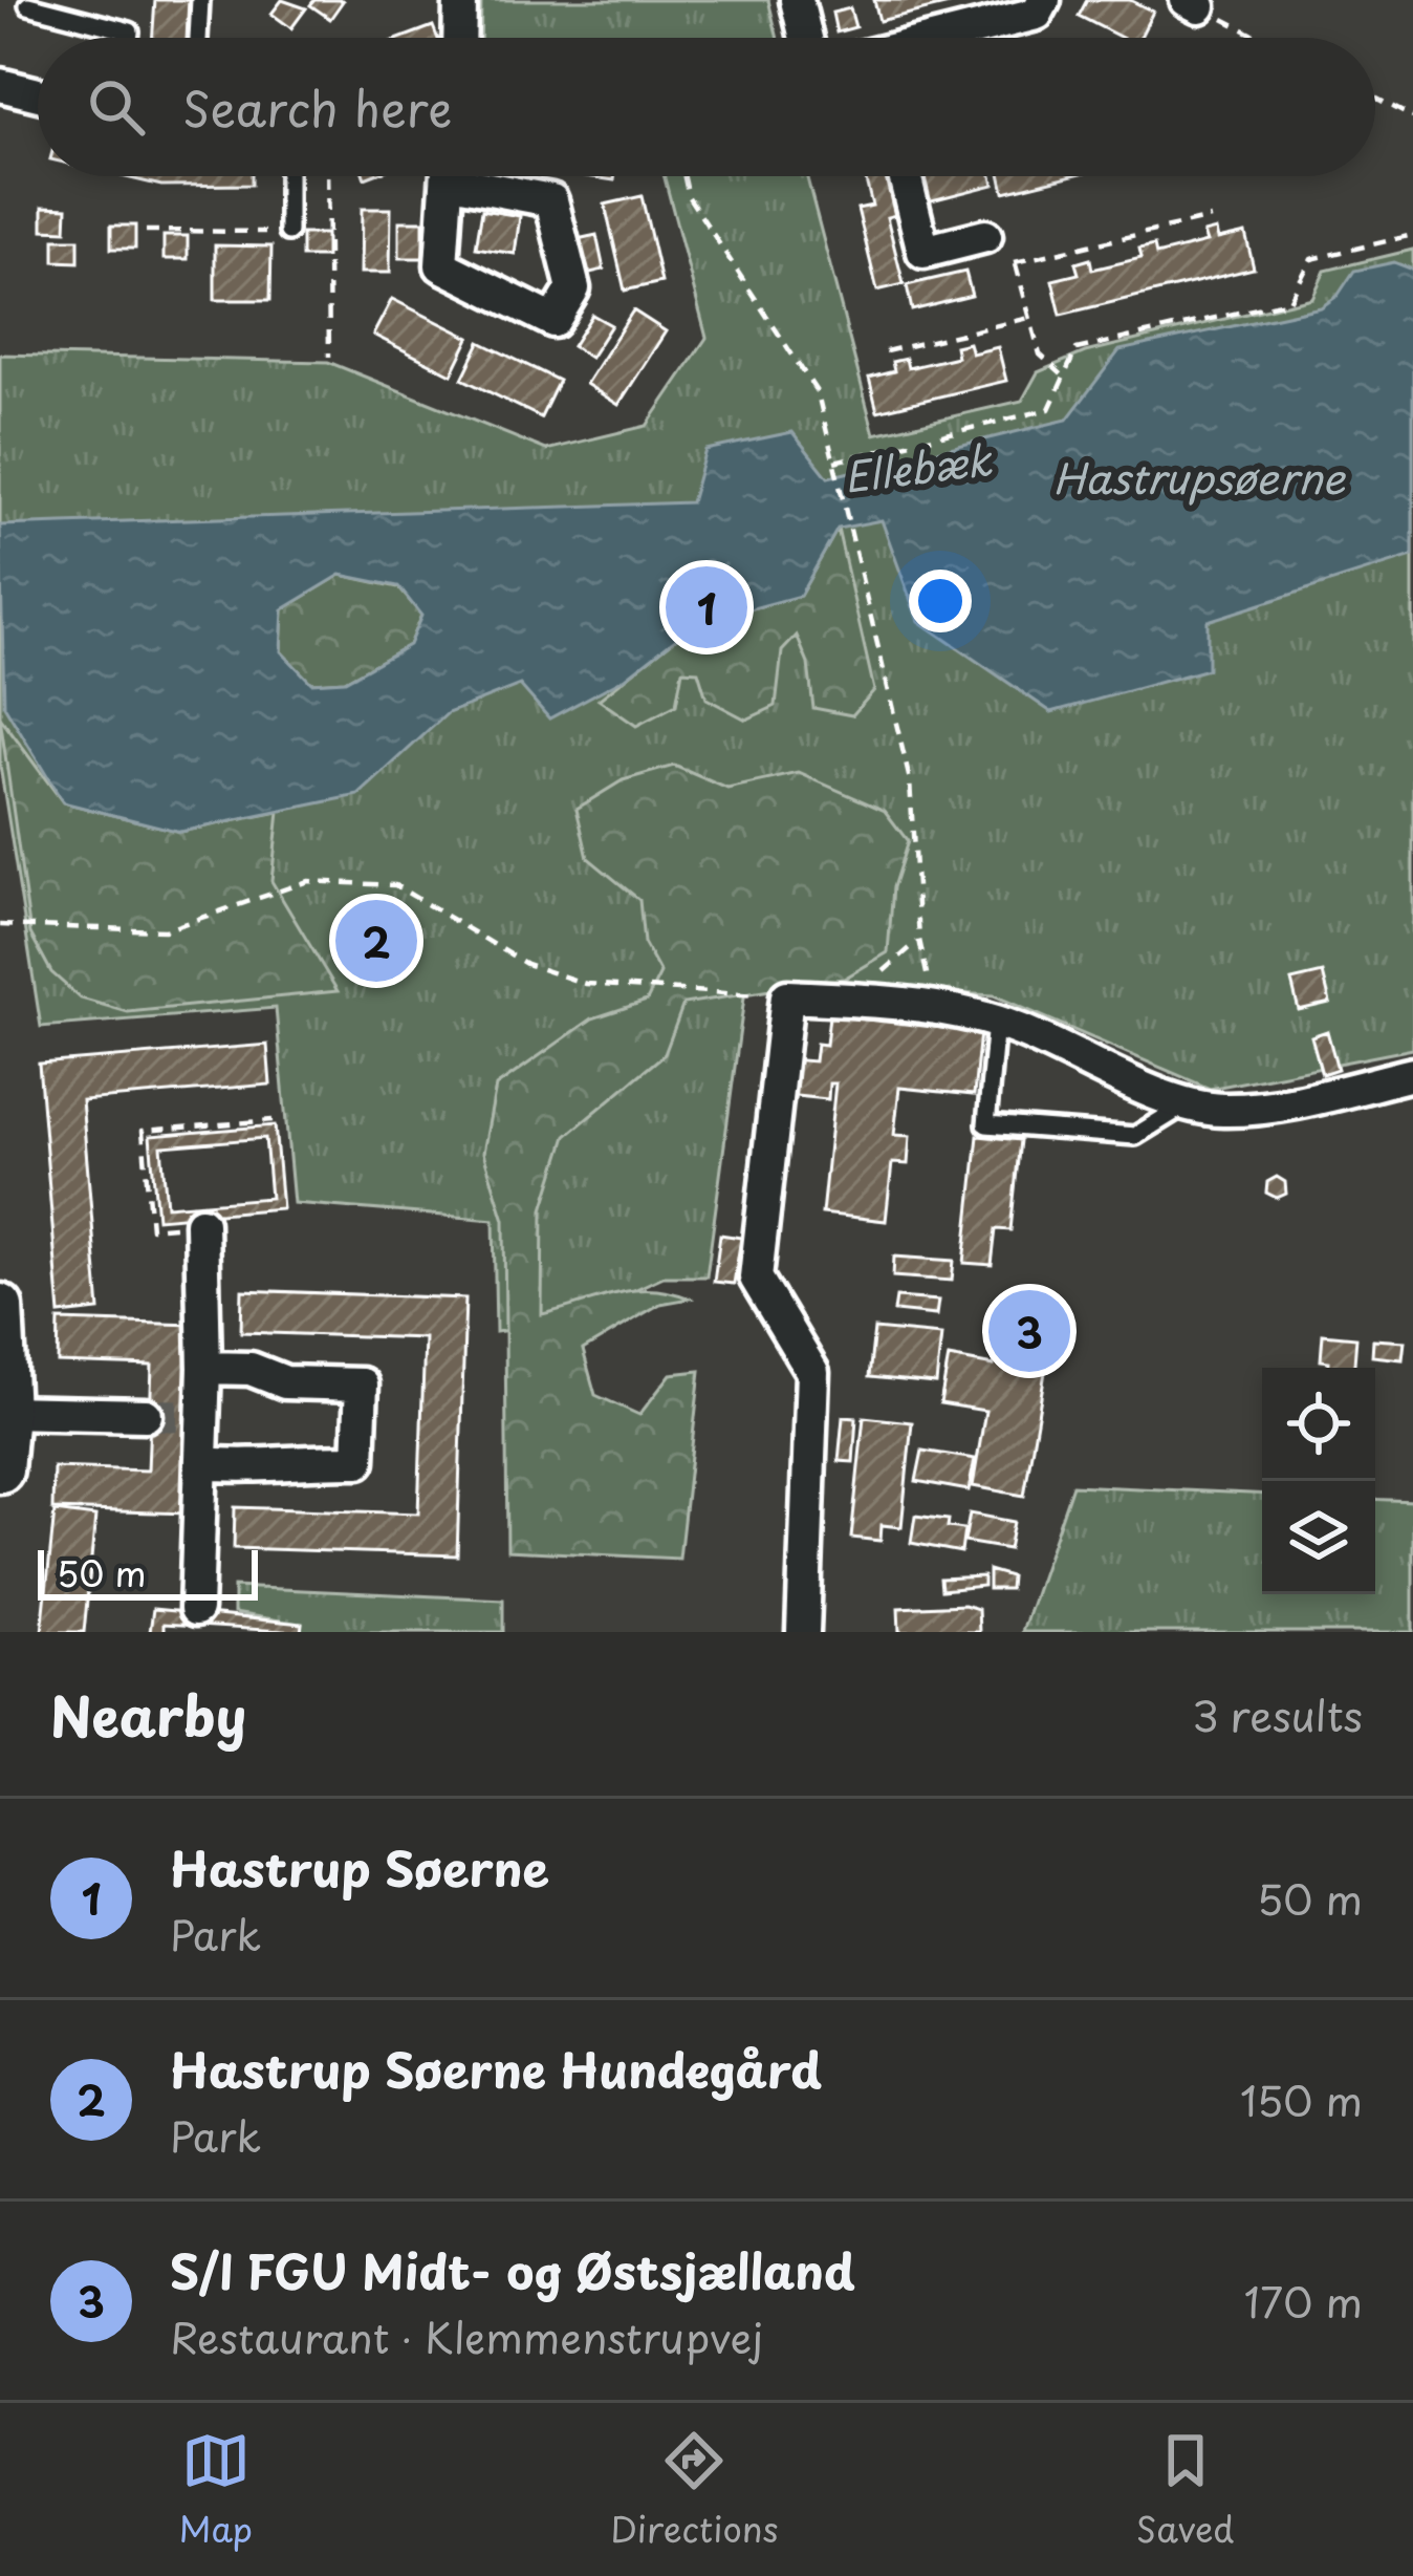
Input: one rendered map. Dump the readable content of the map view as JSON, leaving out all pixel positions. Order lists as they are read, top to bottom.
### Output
{
  "water": ["Ellebæk", "Hastrupsøerne"],
  "scale_bar": "50 m",
  "page": {
    "search": "Search here",
    "pins": ["1", "2", "3"],
    "scale": "50 m",
    "heading": ["Nearby", "3 results"],
    "list": [
      {
        "mark": "1",
        "name": "Hastrup Søerne",
        "note": "Park",
        "value": "50 m"
      },
      {
        "mark": "2",
        "name": "Hastrup Søerne Hundegård",
        "note": "Park",
        "value": "150 m"
      },
      {
        "mark": "3",
        "name": "S/I FGU Midt- og Østsjælland",
        "note": "Restaurant · Klemmenstrupvej",
        "value": "170 m"
      }
    ],
    "nav": ["Map", "Directions", "Saved"]
  }
}
